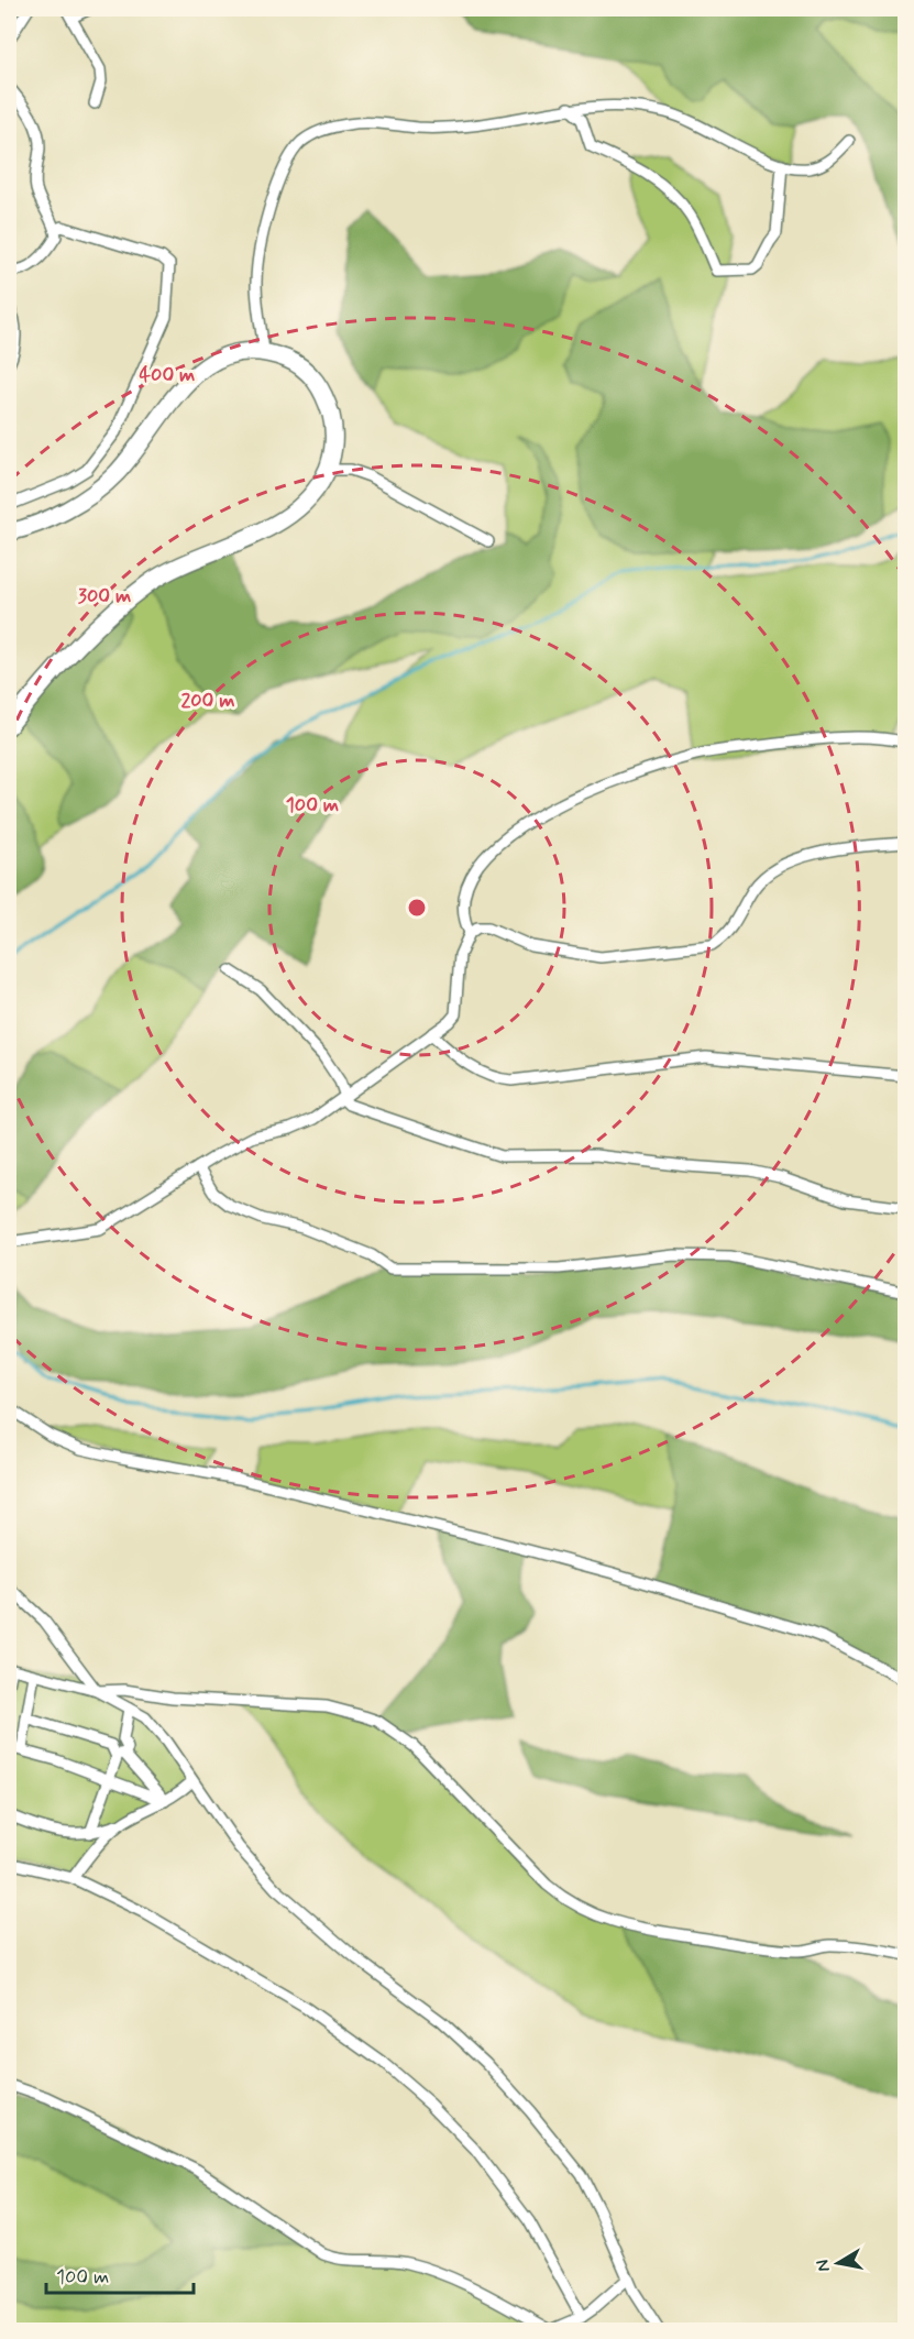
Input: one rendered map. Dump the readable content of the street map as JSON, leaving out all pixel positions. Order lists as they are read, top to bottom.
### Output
{
  "scale_bar": "100 m",
  "north": "left",
  "rings": [
    "400 m",
    "300 m",
    "200 m",
    "100 m"
  ]
}
